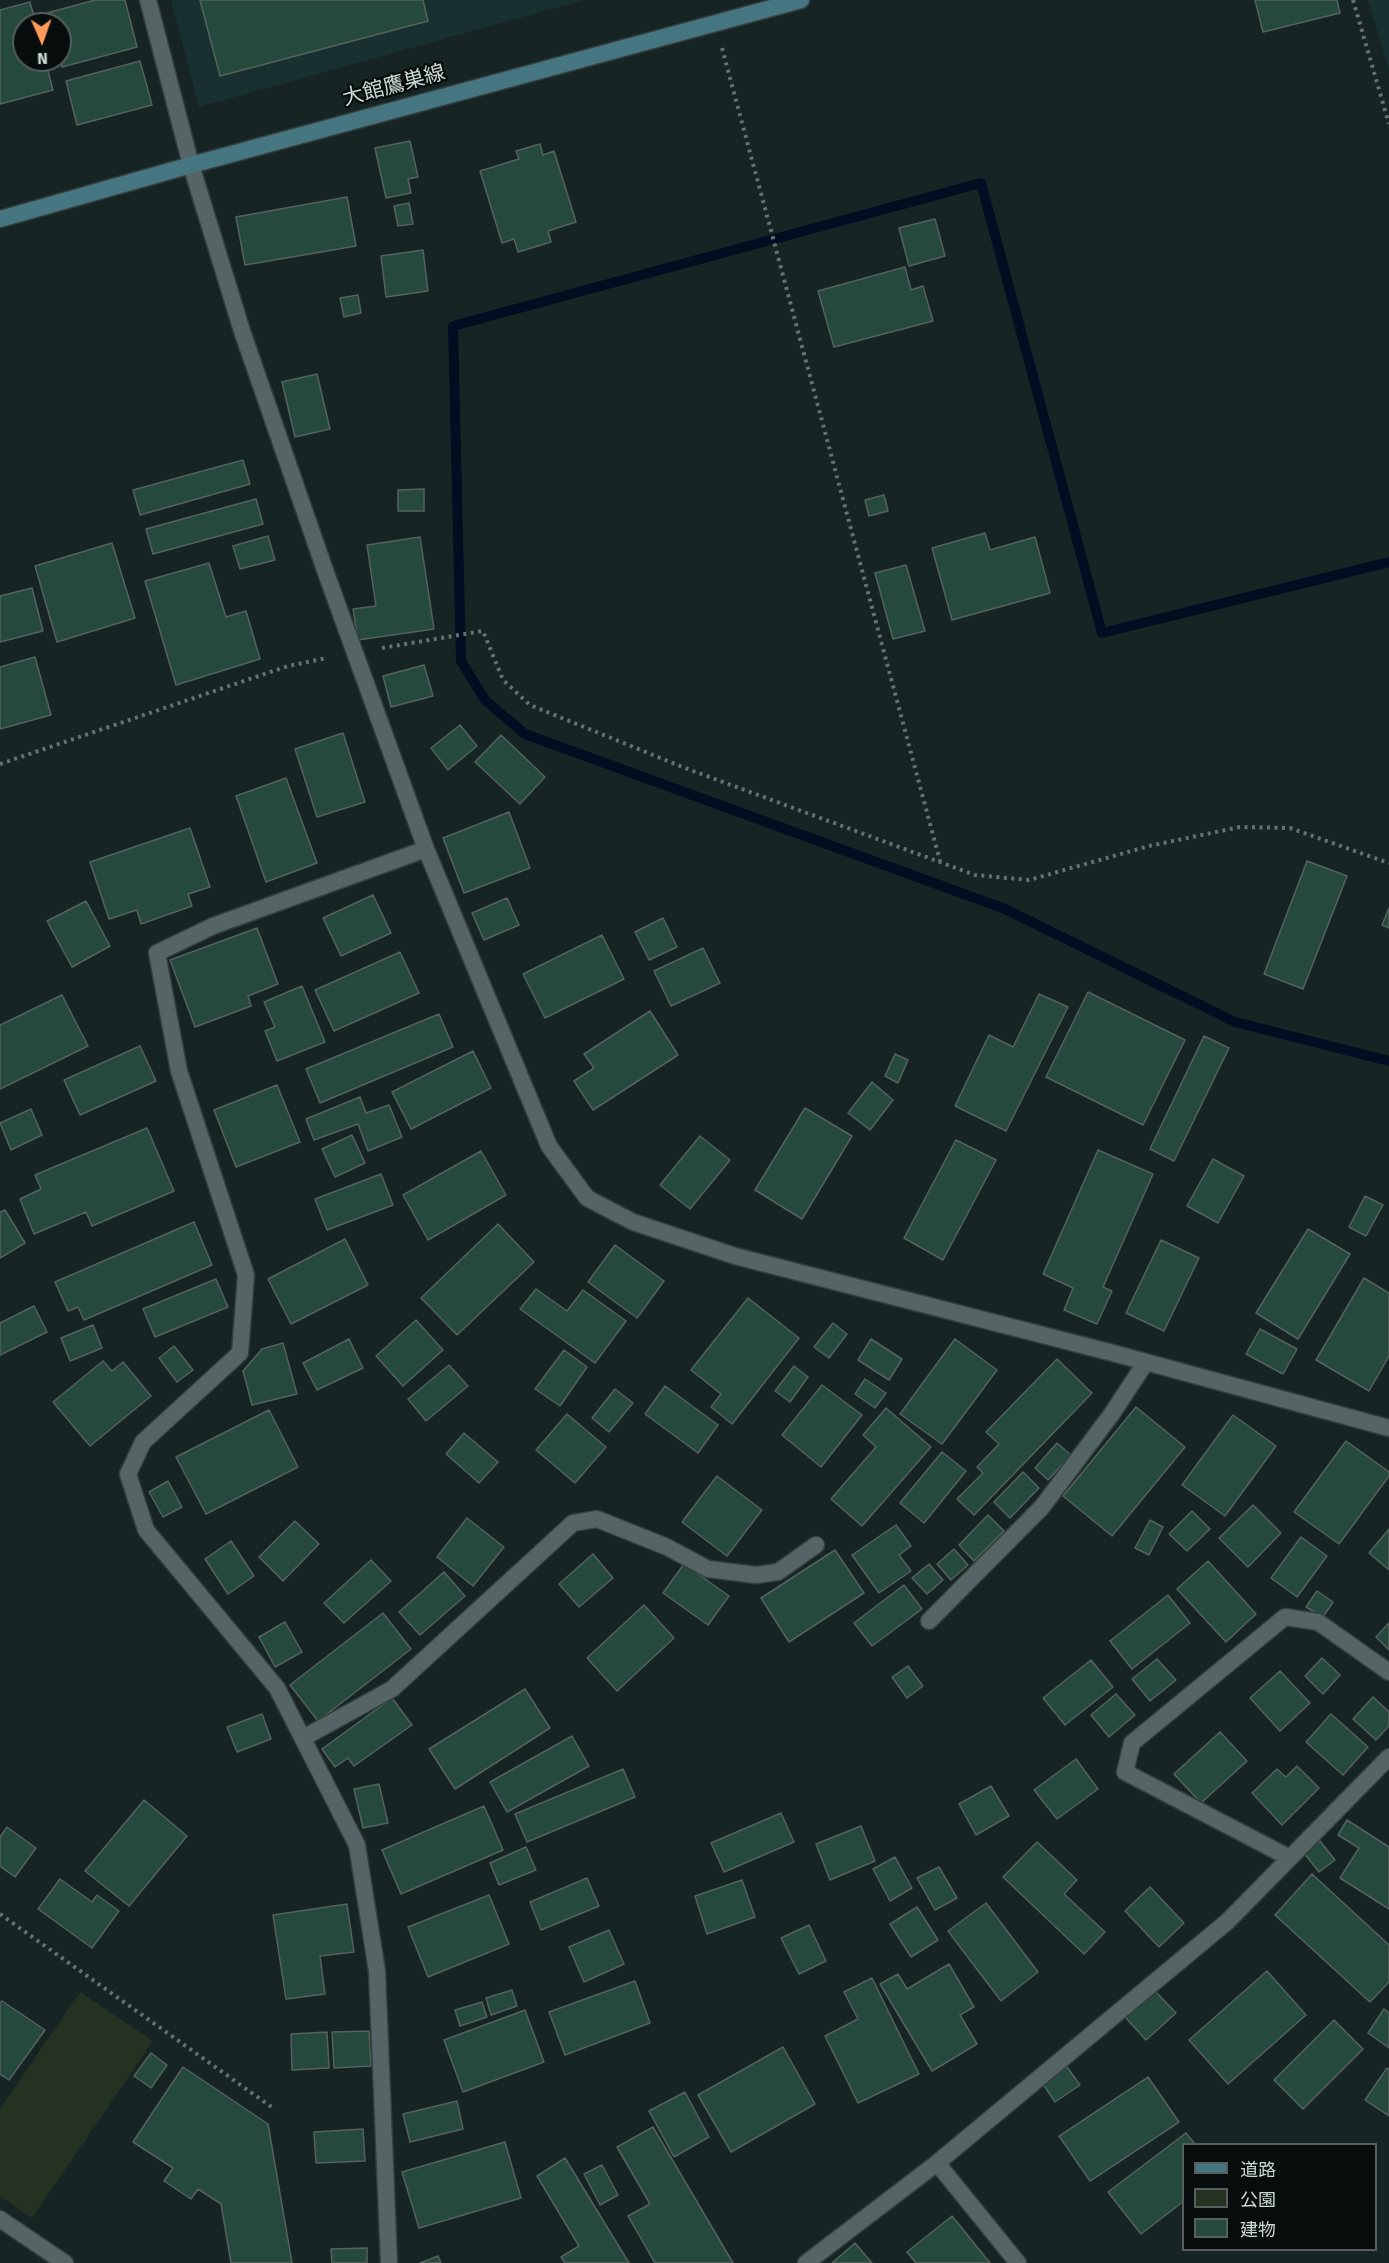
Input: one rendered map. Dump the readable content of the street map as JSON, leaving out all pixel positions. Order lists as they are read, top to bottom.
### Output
{
  "streets": {
    "main road": ["大館鷹巣線"]
  },
  "legend": ["道路", "公園", "建物"],
  "north": "bottom"
}
